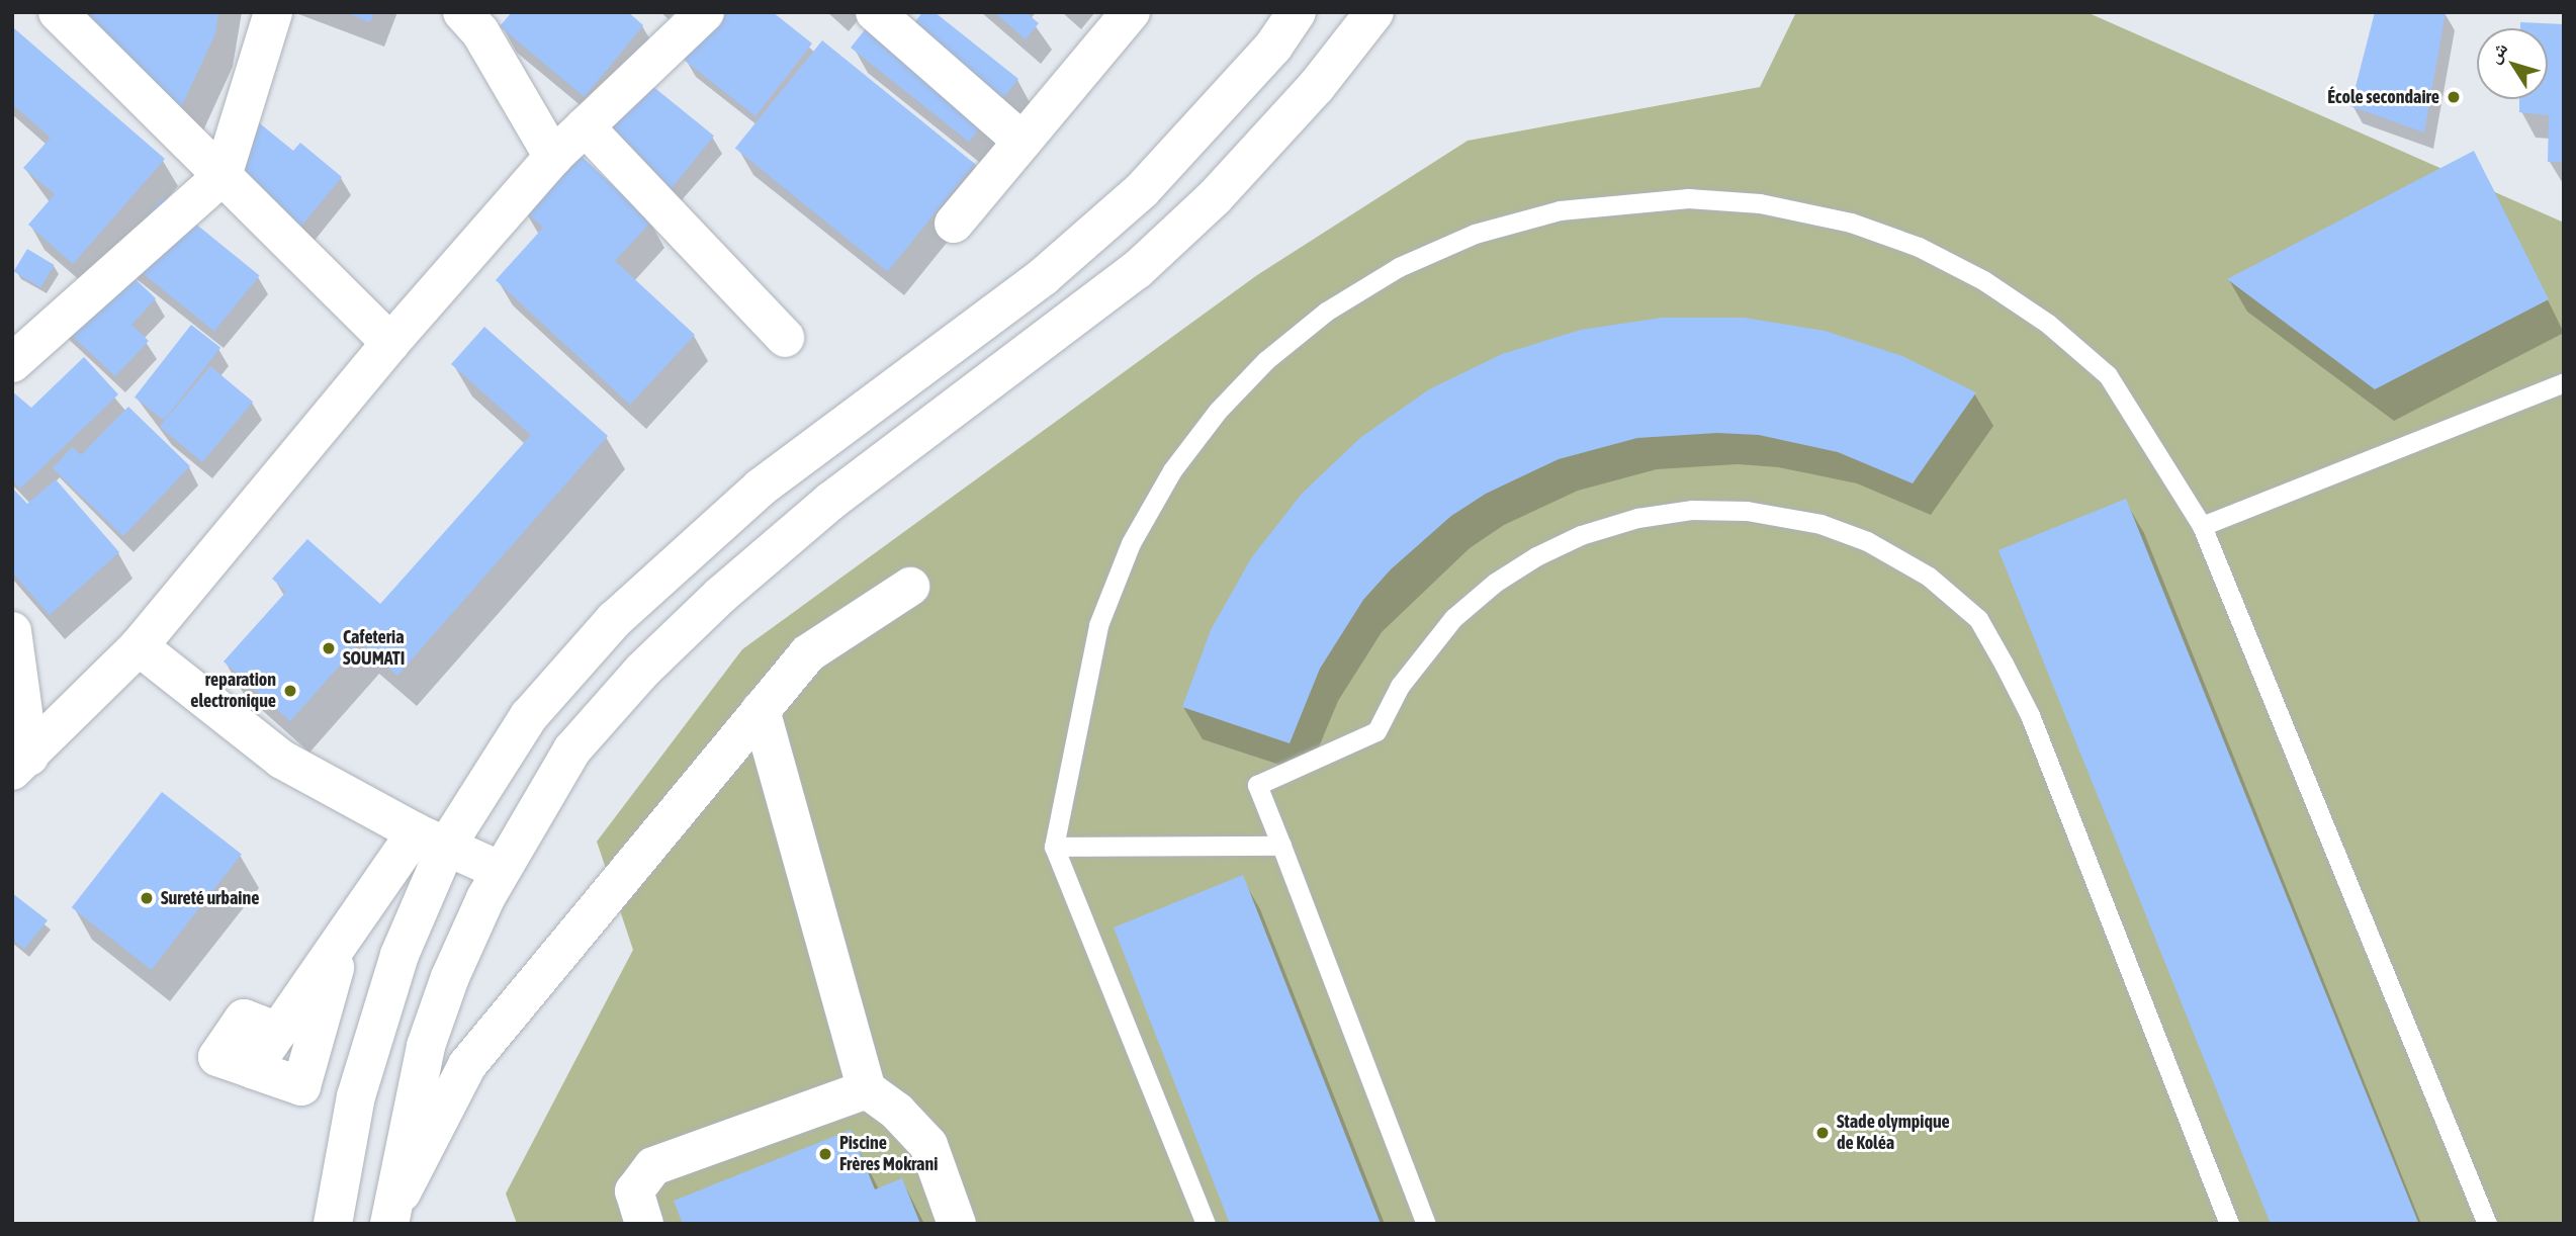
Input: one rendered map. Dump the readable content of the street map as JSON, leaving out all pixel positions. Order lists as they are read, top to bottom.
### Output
{
  "places": [
    "École secondaire",
    "Cafeteria SOUMATI",
    "reparation electronique",
    "Sureté urbaine",
    "Stade olympique de Koléa",
    "Piscine Frères Mokrani"
  ],
  "north": "top left"
}
